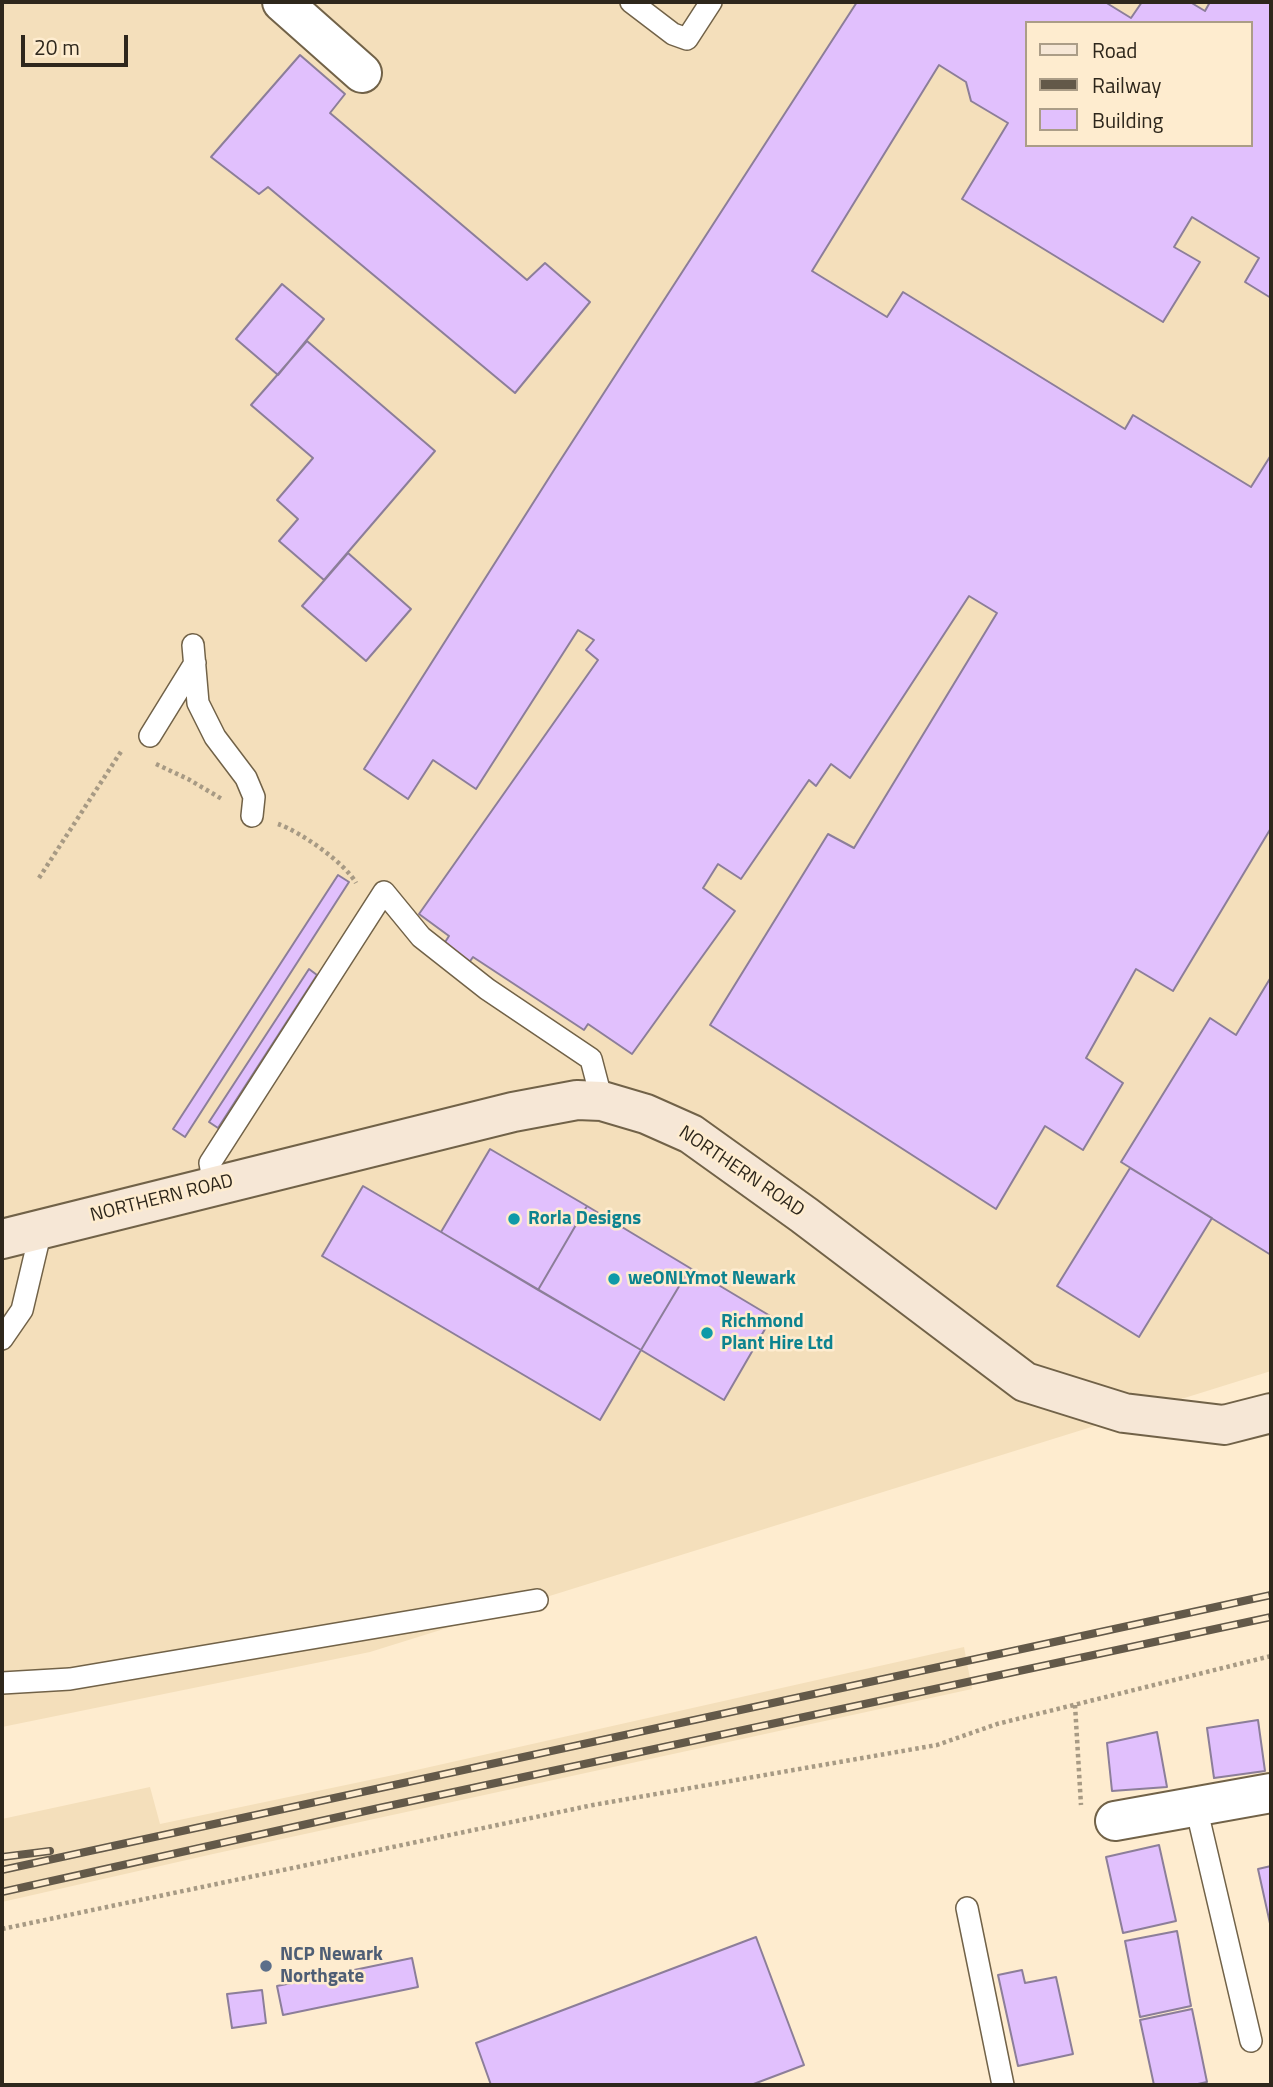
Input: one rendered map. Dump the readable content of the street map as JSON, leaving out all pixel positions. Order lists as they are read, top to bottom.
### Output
{
  "streets": {
    "street": ["NORTHERN ROAD"]
  },
  "places": [
    "Rorla Designs",
    "weONLYmot Newark",
    "Richmond Plant Hire Ltd",
    "NCP Newark Northgate"
  ],
  "legend": ["Road", "Railway", "Building"],
  "scale_bar": "20 m"
}
